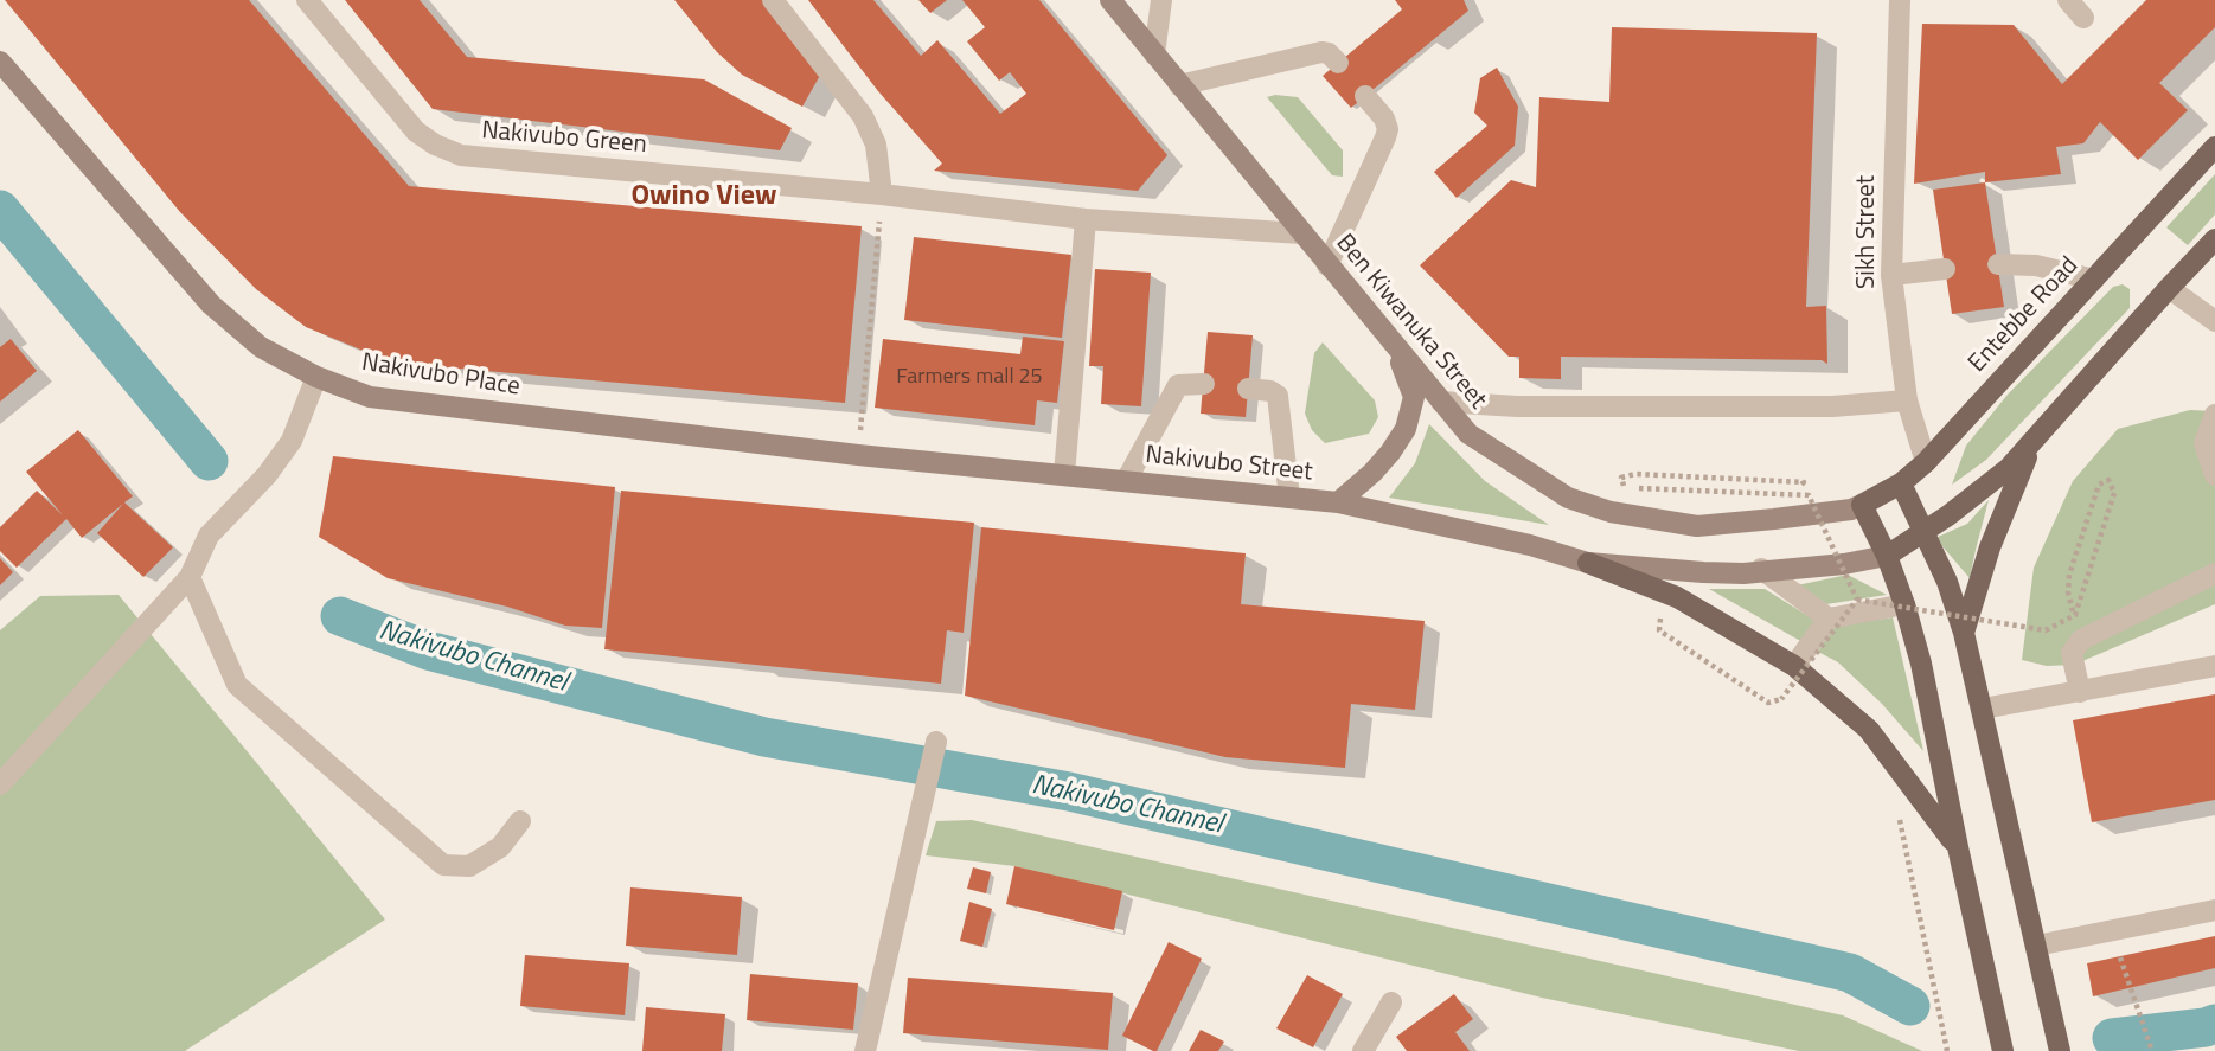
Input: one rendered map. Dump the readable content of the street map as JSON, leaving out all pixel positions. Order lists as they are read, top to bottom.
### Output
{
  "streets": {
    "main road": [
      "Entebbe Road",
      "Ben Kiwanuka Street",
      "Nakivubo Place",
      "Nakivubo Street"
    ],
    "street": ["Nakivubo Green", "Sikh Street"]
  },
  "crossings": [
    ["Nakivubo Green", "Ben Kiwanuka Street"],
    ["Sikh Street", "Entebbe Road"],
    ["Entebbe Road", "Ben Kiwanuka Street"],
    ["Nakivubo Place", "Nakivubo Street"]
  ],
  "districts": ["Owino View"],
  "water": ["Nakivubo Channel"],
  "house_numbers": ["Farmers mall 25"]
}
